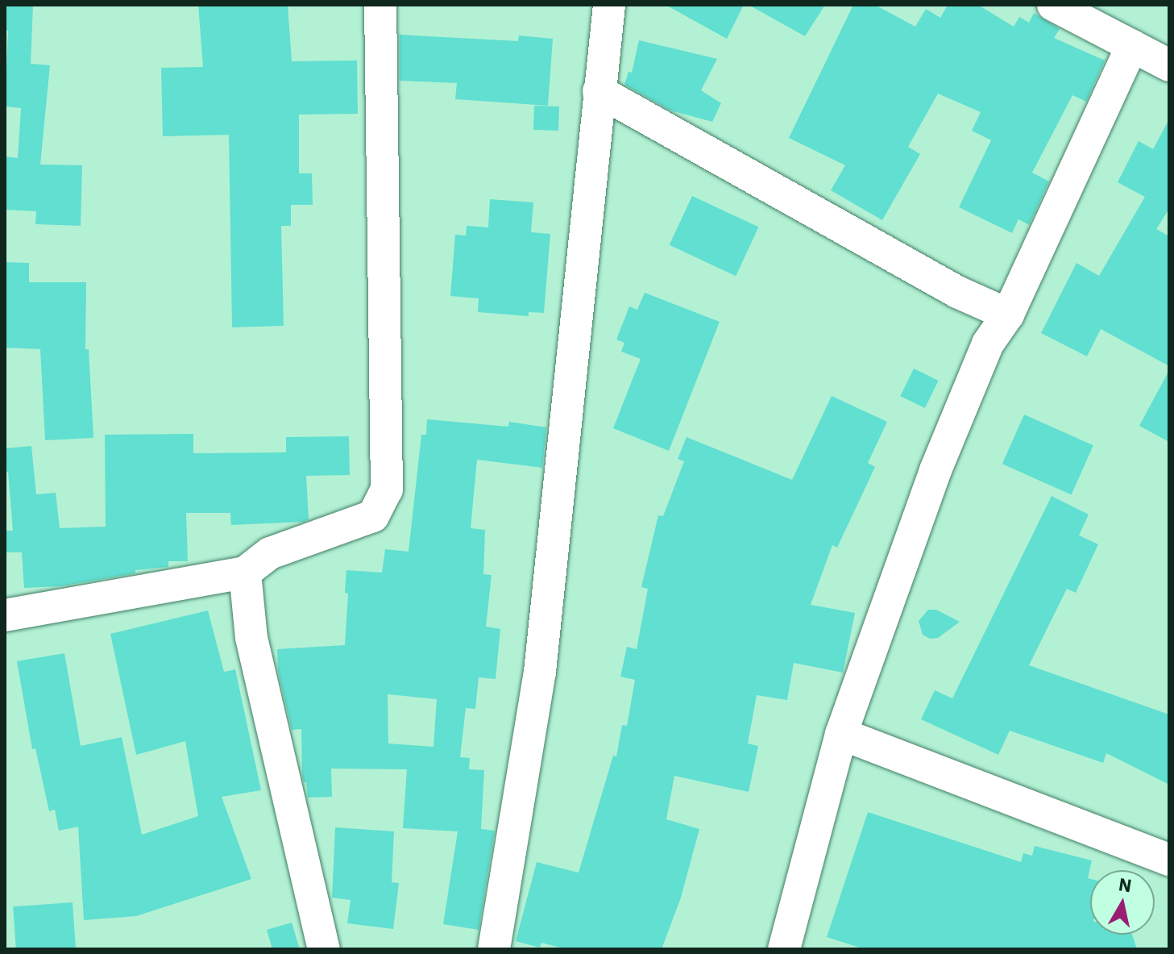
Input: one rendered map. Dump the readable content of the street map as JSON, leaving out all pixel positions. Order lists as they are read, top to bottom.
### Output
{
  "north": "top"
}
